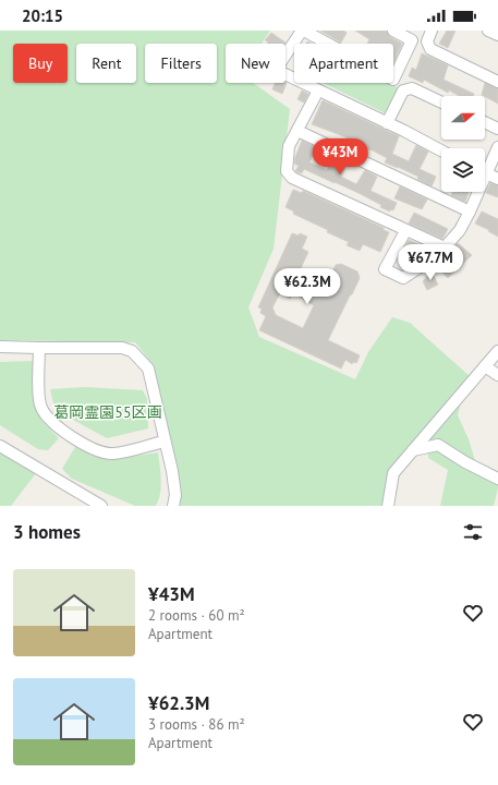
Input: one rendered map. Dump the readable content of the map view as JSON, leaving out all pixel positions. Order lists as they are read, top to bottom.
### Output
{
  "parks": ["葛岡霊園55区画"],
  "north": "right",
  "page": {
    "status": "20:15",
    "chip": [
      "Buy",
      "Rent",
      "Filters",
      "New",
      "Apartment"
    ],
    "price": ["¥43M", "¥67.7M", "¥62.3M"],
    "heading": "3 homes",
    "list": [
      {
        "name": "¥43M",
        "note": "2 rooms · 60 m² · Apartment"
      },
      {
        "name": "¥62.3M",
        "note": "3 rooms · 86 m² · Apartment"
      }
    ]
  }
}
